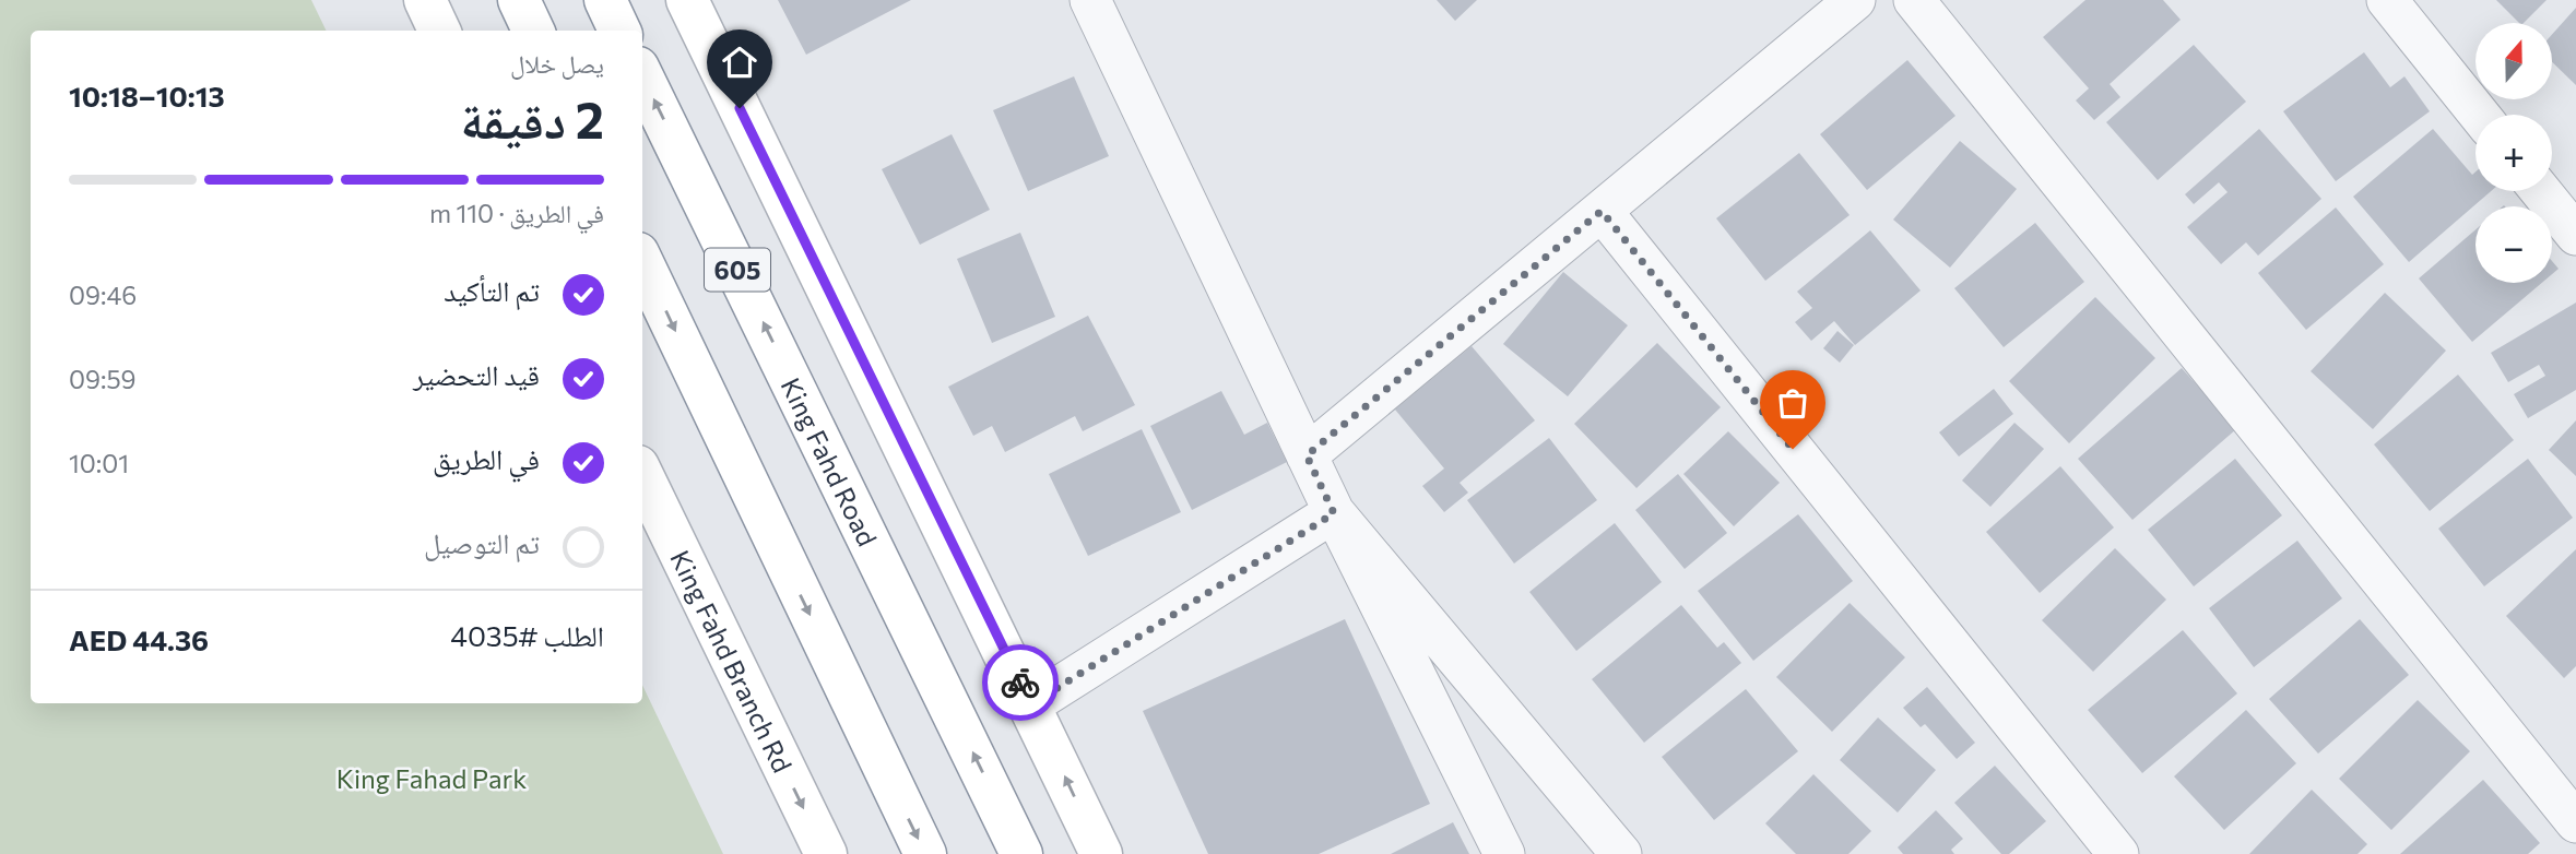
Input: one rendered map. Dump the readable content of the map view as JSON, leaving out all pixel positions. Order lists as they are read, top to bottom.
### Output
{
  "streets": {
    "main road": ["605", "King Fahd Road", "King Fahd Branch Rd"]
  },
  "parks": ["King Fahad Park"],
  "north": "top",
  "page": {
    "map_buttons": ["+", "−"],
    "heading": ["2 دقيقة", "يصل خلال", "10:13–10:18"],
    "panel": ["الطلب #4035", "AED 44.36"],
    "bar": "في الطريق · 110 m",
    "list": [
      ["تم التأكيد", "09:46"],
      ["قيد التحضير", "09:59"],
      ["في الطريق", "10:01"],
      "تم التوصيل"
    ]
  }
}
